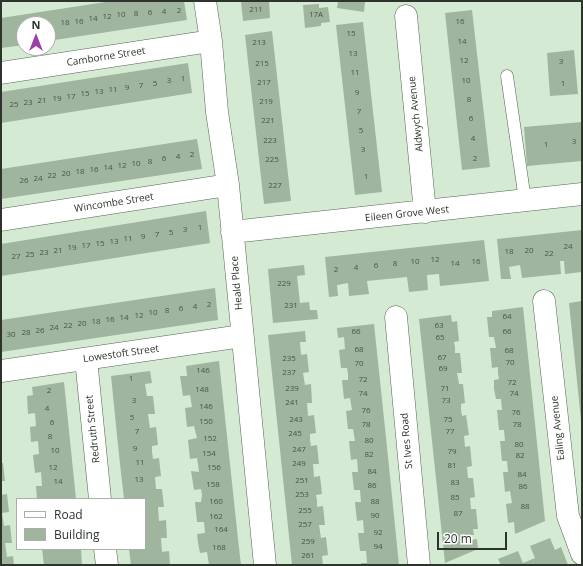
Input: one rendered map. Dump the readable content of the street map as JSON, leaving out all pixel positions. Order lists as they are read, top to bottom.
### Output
{
  "streets": {
    "street": [
      "Camborne Street",
      "Aldwych Avenue",
      "Wincombe Street",
      "Eileen Grove West",
      "Heald Place",
      "Lowestoft Street",
      "Ealing Avenue",
      "Redruth Street",
      "St Ives Road"
    ]
  },
  "crossings": [
    ["Camborne Street", "Heald Place"],
    ["Aldwych Avenue", "Eileen Grove West"],
    ["Wincombe Street", "Heald Place"],
    ["Eileen Grove West", "Heald Place"],
    ["Heald Place", "Lowestoft Street"],
    ["Lowestoft Street", "Redruth Street"]
  ],
  "house_numbers": [
    "211",
    "2",
    "4",
    "6",
    "8",
    "10",
    "17A",
    "12",
    "14",
    "16",
    "16",
    "18",
    "15",
    "14",
    "213",
    "13",
    "12",
    "3",
    "215",
    "11",
    "1",
    "3",
    "10",
    "217",
    "5",
    "1",
    "7",
    "9",
    "11",
    "13",
    "9",
    "15",
    "17",
    "19",
    "8",
    "21",
    "219",
    "23",
    "25",
    "7",
    "6",
    "221",
    "5",
    "4",
    "223",
    "3",
    "1",
    "3",
    "2",
    "4",
    "6",
    "2",
    "225",
    "8",
    "10",
    "12",
    "14",
    "16",
    "18",
    "20",
    "22",
    "1",
    "24",
    "26",
    "227",
    "1",
    "3",
    "5",
    "7",
    "9",
    "11",
    "13",
    "15",
    "17",
    "24",
    "19",
    "21",
    "20",
    "18",
    "23",
    "22",
    "25",
    "27",
    "12",
    "10",
    "16",
    "8",
    "14",
    "6",
    "4",
    "2",
    "229",
    "2",
    "231",
    "4",
    "6",
    "8",
    "10",
    "12",
    "64",
    "14",
    "16",
    "18",
    "20",
    "22",
    "63",
    "24",
    "26",
    "66",
    "66",
    "28",
    "30",
    "65",
    "68",
    "68",
    "67",
    "235",
    "70",
    "70",
    "69",
    "146",
    "237",
    "1",
    "72",
    "72",
    "239",
    "71",
    "148",
    "2",
    "74",
    "74",
    "3",
    "73",
    "241",
    "146",
    "4",
    "76",
    "76",
    "5",
    "243",
    "75",
    "150",
    "6",
    "78",
    "78",
    "7",
    "77",
    "245",
    "8",
    "152",
    "80",
    "80",
    "9",
    "247",
    "10",
    "79",
    "154",
    "82",
    "82",
    "11",
    "249",
    "81",
    "12",
    "156",
    "84",
    "84",
    "13",
    "251",
    "14",
    "83",
    "158",
    "86",
    "86",
    "253",
    "85",
    "160",
    "88",
    "88",
    "255",
    "87",
    "90",
    "162",
    "257",
    "164",
    "92",
    "259",
    "94",
    "168",
    "261"
  ],
  "legend": ["Road", "Building"],
  "scale_bar": "20 m",
  "north": "top"
}
